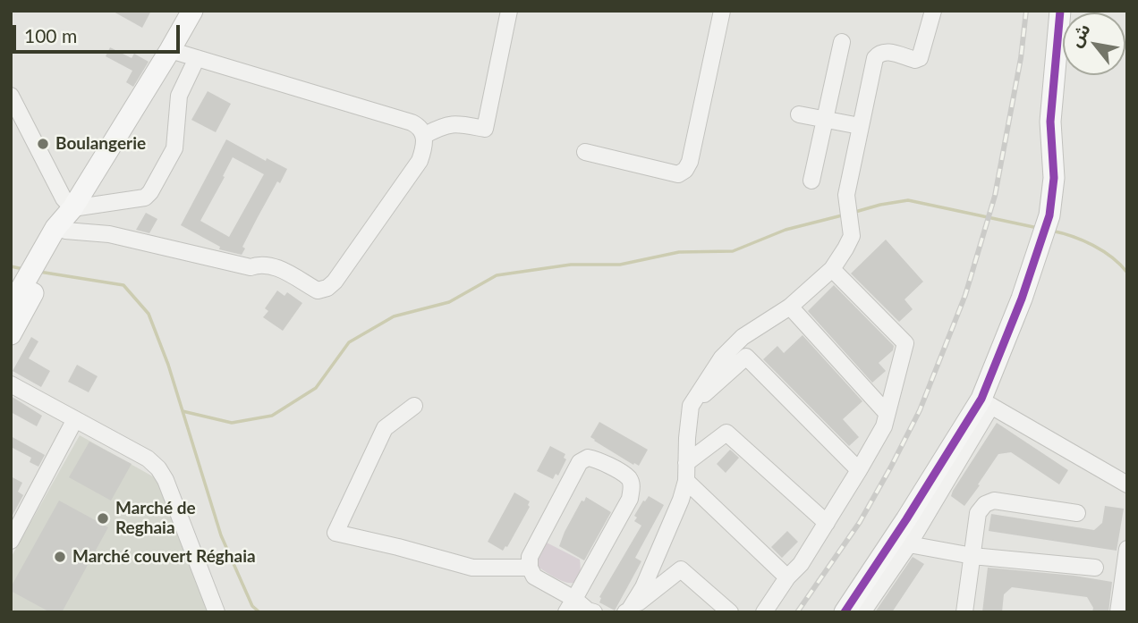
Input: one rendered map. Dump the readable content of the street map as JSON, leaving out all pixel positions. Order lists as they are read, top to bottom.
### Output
{
  "places": ["Boulangerie", "Marché de Reghaia", "Marché couvert Réghaia"],
  "scale_bar": "100 m",
  "north": "top left"
}
